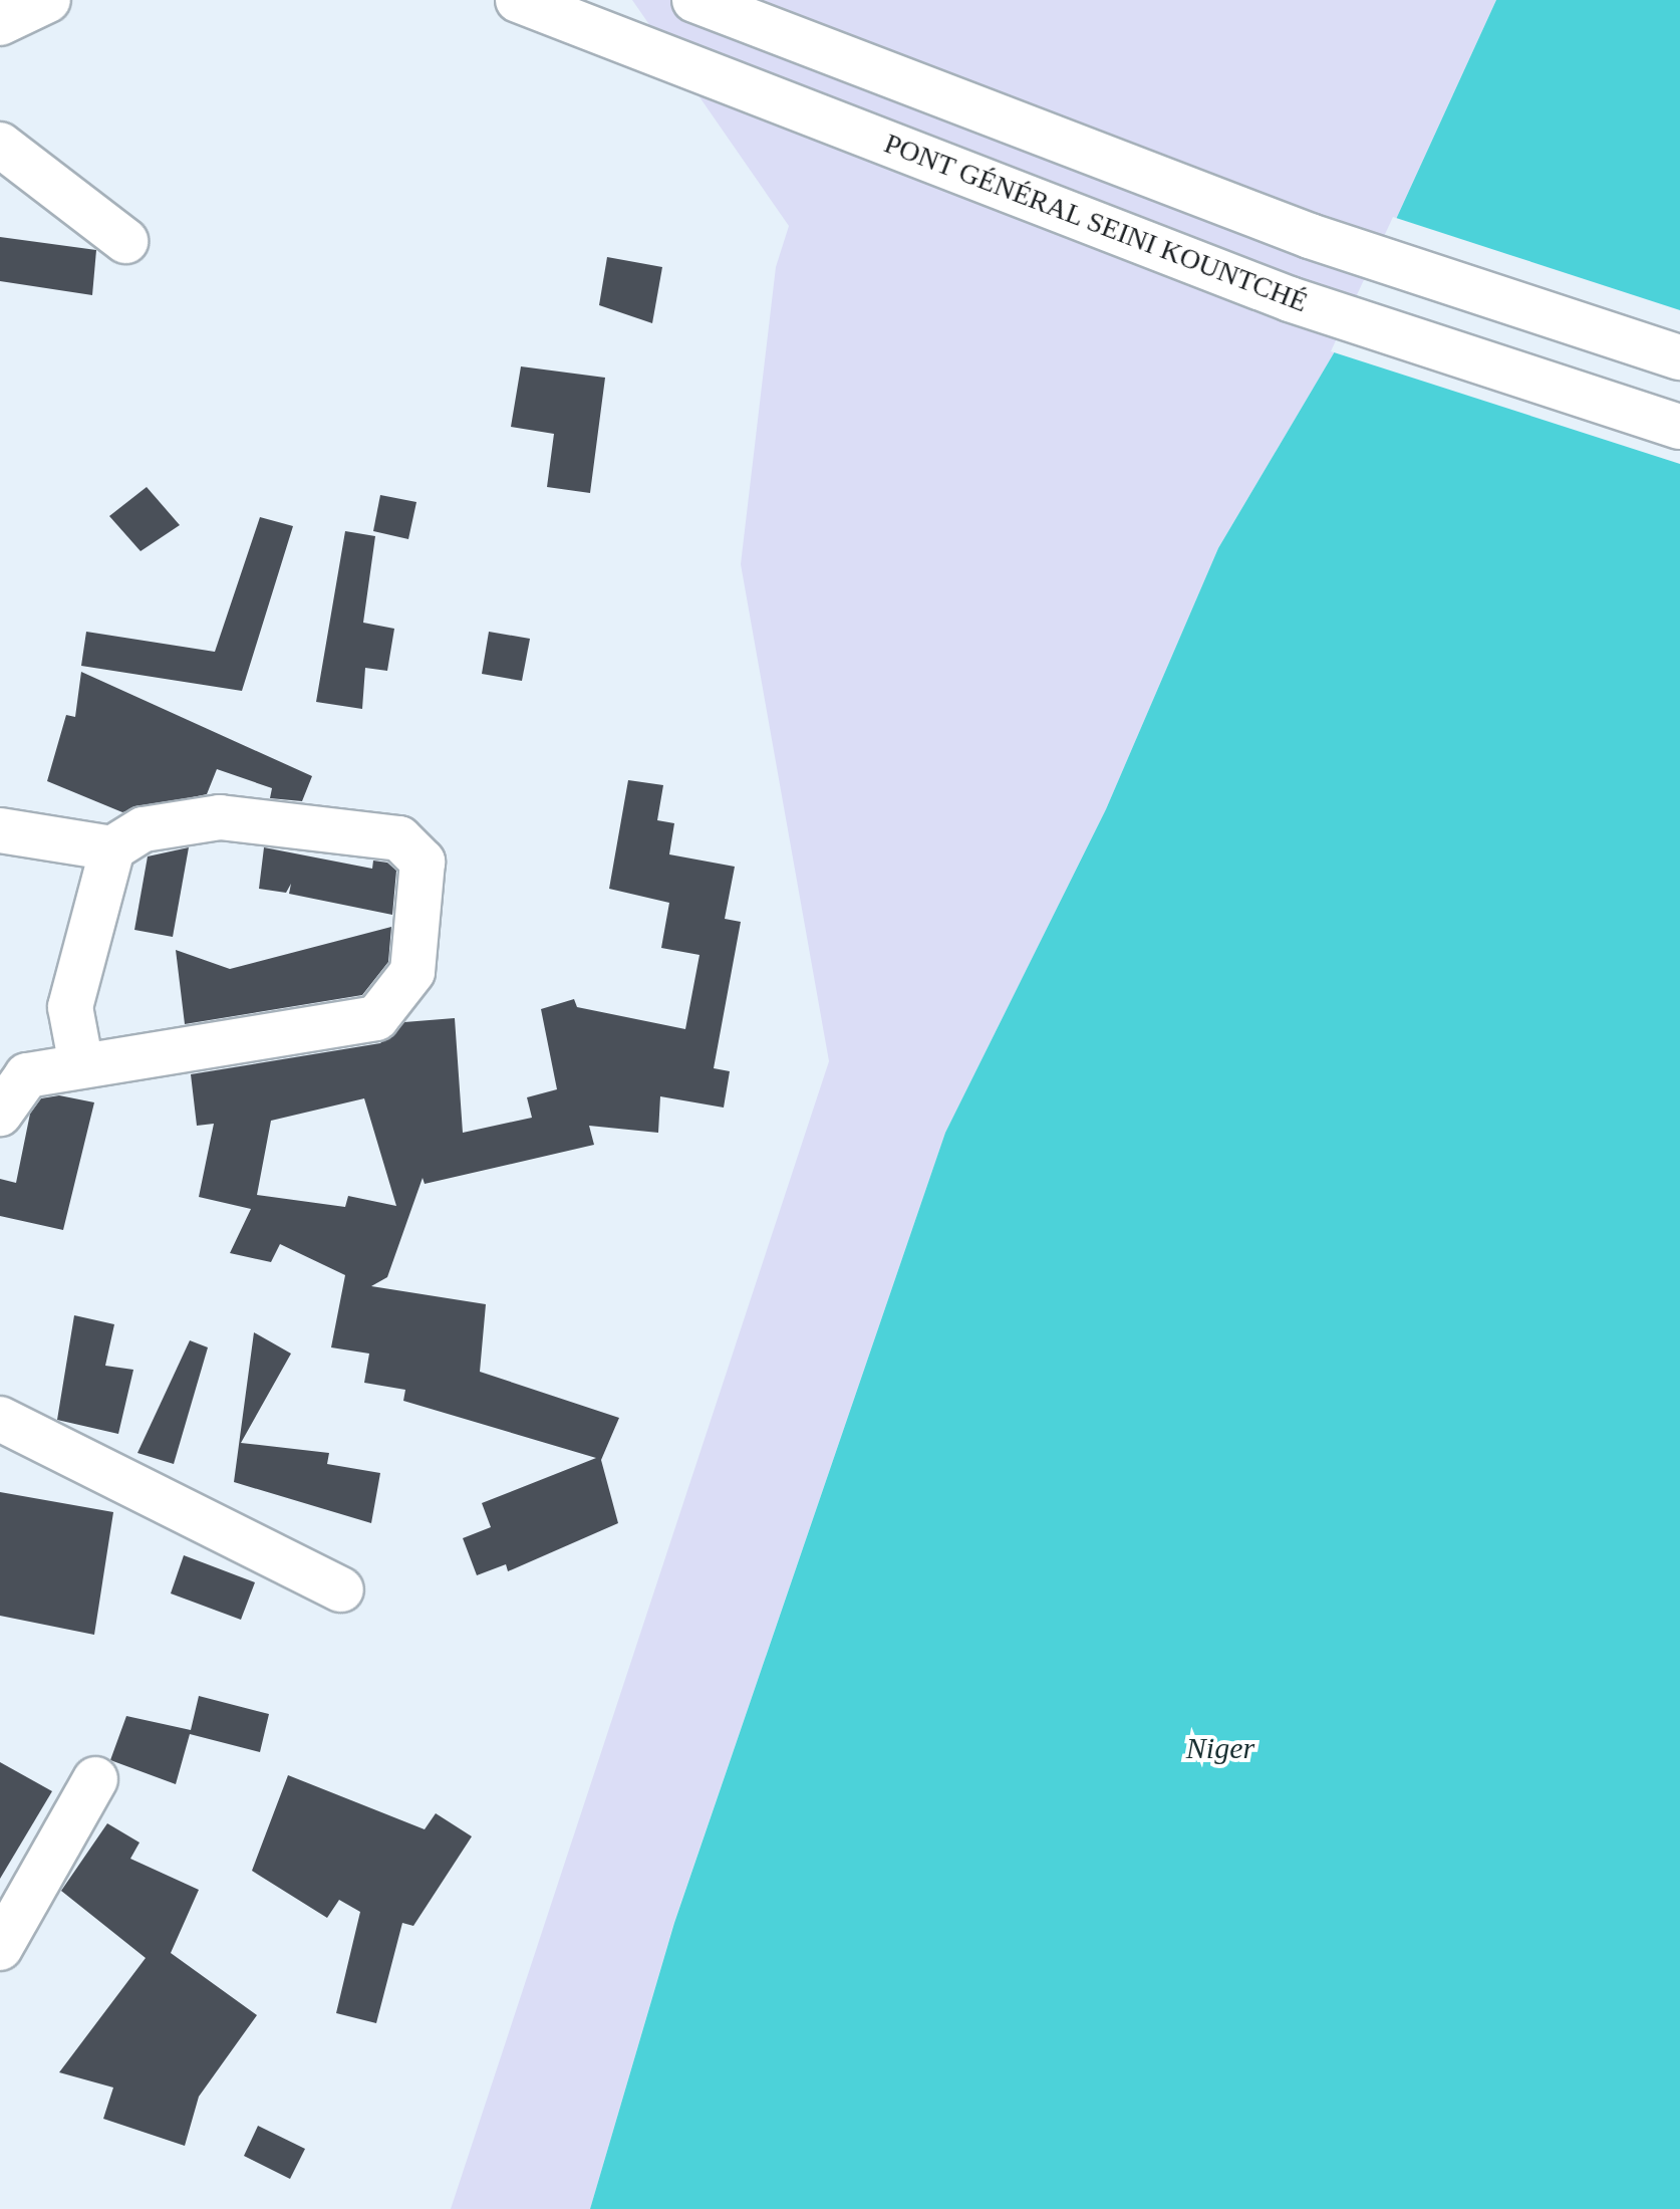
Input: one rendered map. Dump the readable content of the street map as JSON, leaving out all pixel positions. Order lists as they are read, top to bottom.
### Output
{
  "streets": {
    "main road": ["PONT GÉNÉRAL SEINI KOUNTCHÉ"]
  },
  "water": ["Niger"]
}
